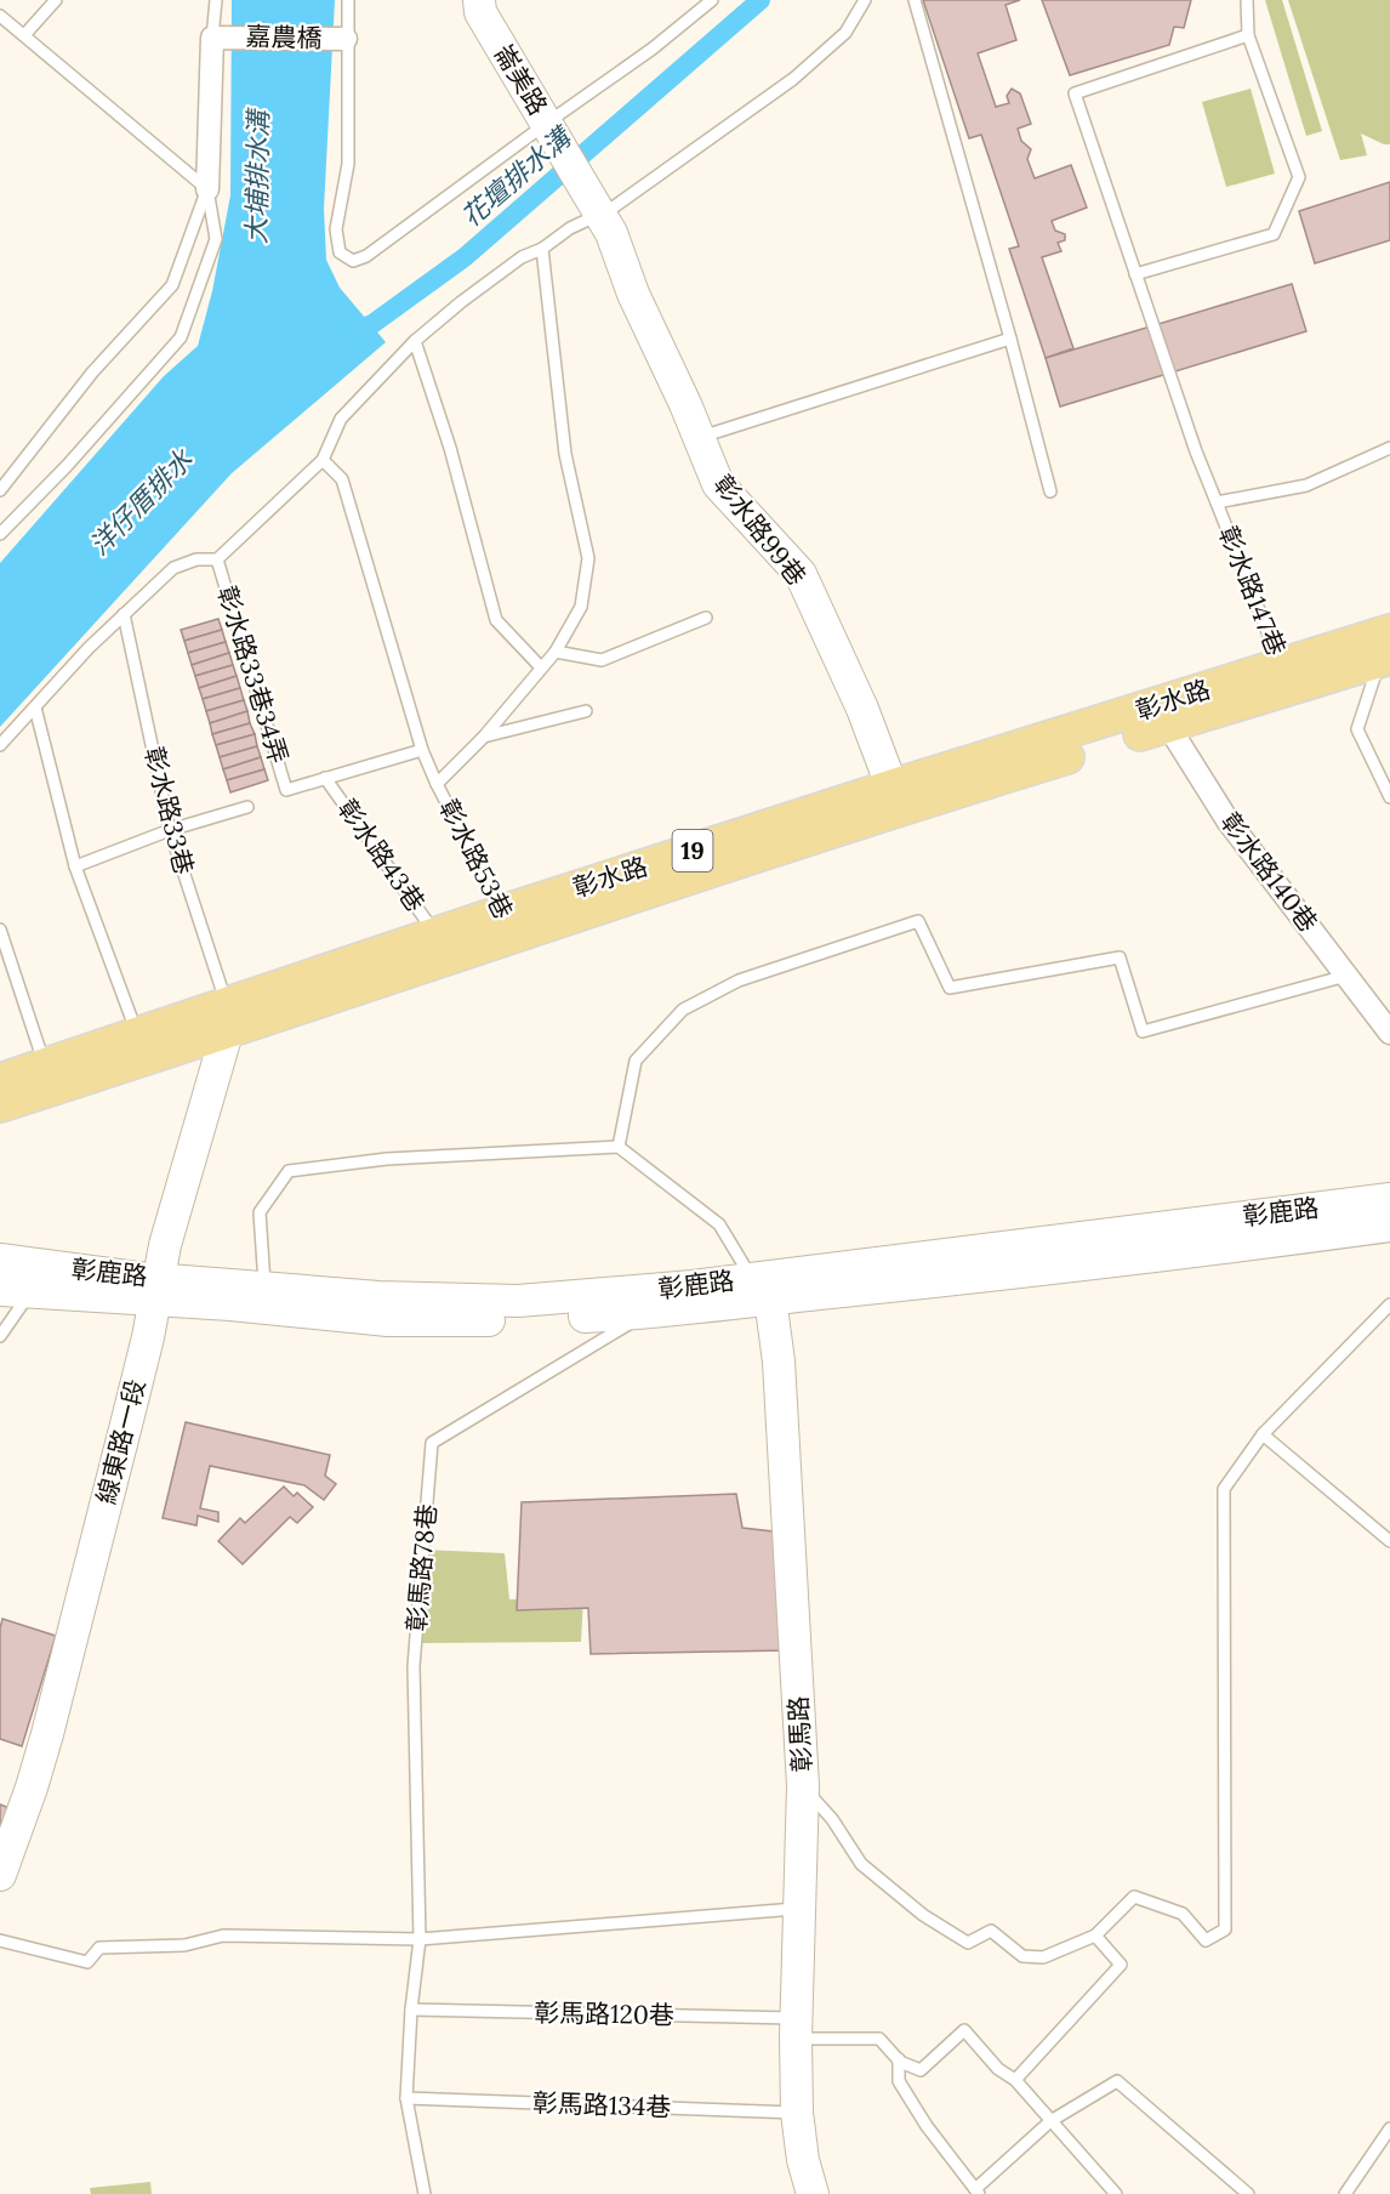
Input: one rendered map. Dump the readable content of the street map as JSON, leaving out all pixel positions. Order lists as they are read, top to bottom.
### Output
{
  "streets": {
    "main road": [
      "崙美路",
      "彰水路99巷",
      "彰水路",
      "19",
      "彰鹿路",
      "線東路一段",
      "彰馬路"
    ],
    "street": ["嘉農橋", "彰水路140巷"],
    "lane": [
      "彰水路147巷",
      "彰水路33巷34弄",
      "彰水路33巷",
      "彰水路43巷",
      "彰水路53巷",
      "彰馬路78巷",
      "彰馬路120巷",
      "彰馬路134巷"
    ]
  },
  "crossings": [
    ["崙美路", "彰水路99巷"],
    ["彰水路99巷", "彰水路"],
    ["彰水路147巷", "彰水路"],
    ["彰水路33巷34弄", "彰水路33巷"],
    ["彰水路33巷34弄", "彰水路43巷"],
    ["彰水路33巷34弄", "彰水路53巷"],
    ["彰水路", "彰水路33巷"],
    ["彰水路", "彰水路43巷"],
    ["彰水路", "彰水路53巷"],
    ["彰水路", "彰水路140巷"],
    ["彰水路", "線東路一段"],
    ["彰水路33巷", "線東路一段"],
    ["彰鹿路", "線東路一段"],
    ["彰鹿路", "彰馬路78巷"],
    ["彰鹿路", "彰馬路"],
    ["彰馬路", "彰馬路120巷"],
    ["彰馬路", "彰馬路134巷"]
  ],
  "water": ["大埔排水溝", "花壇排水溝", "洋仔厝排水"]
}
